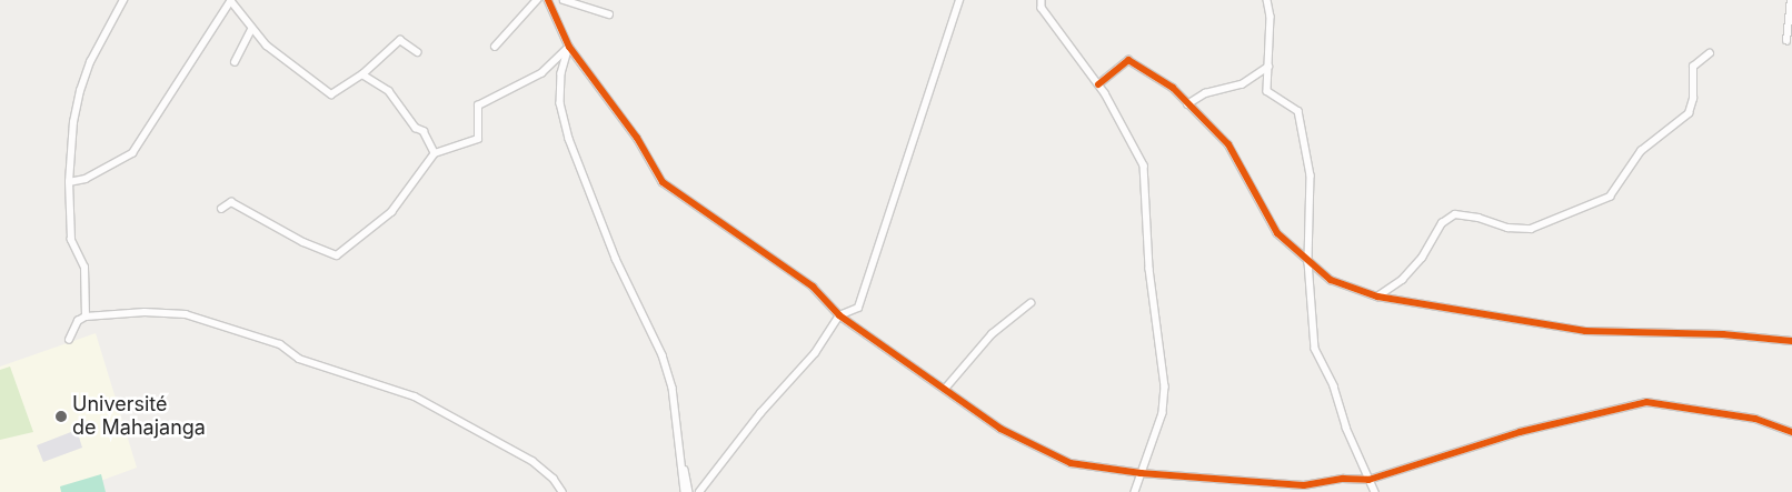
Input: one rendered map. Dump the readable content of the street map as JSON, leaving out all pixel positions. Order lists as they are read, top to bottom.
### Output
{
  "places": ["Université de Mahajanga"]
}
